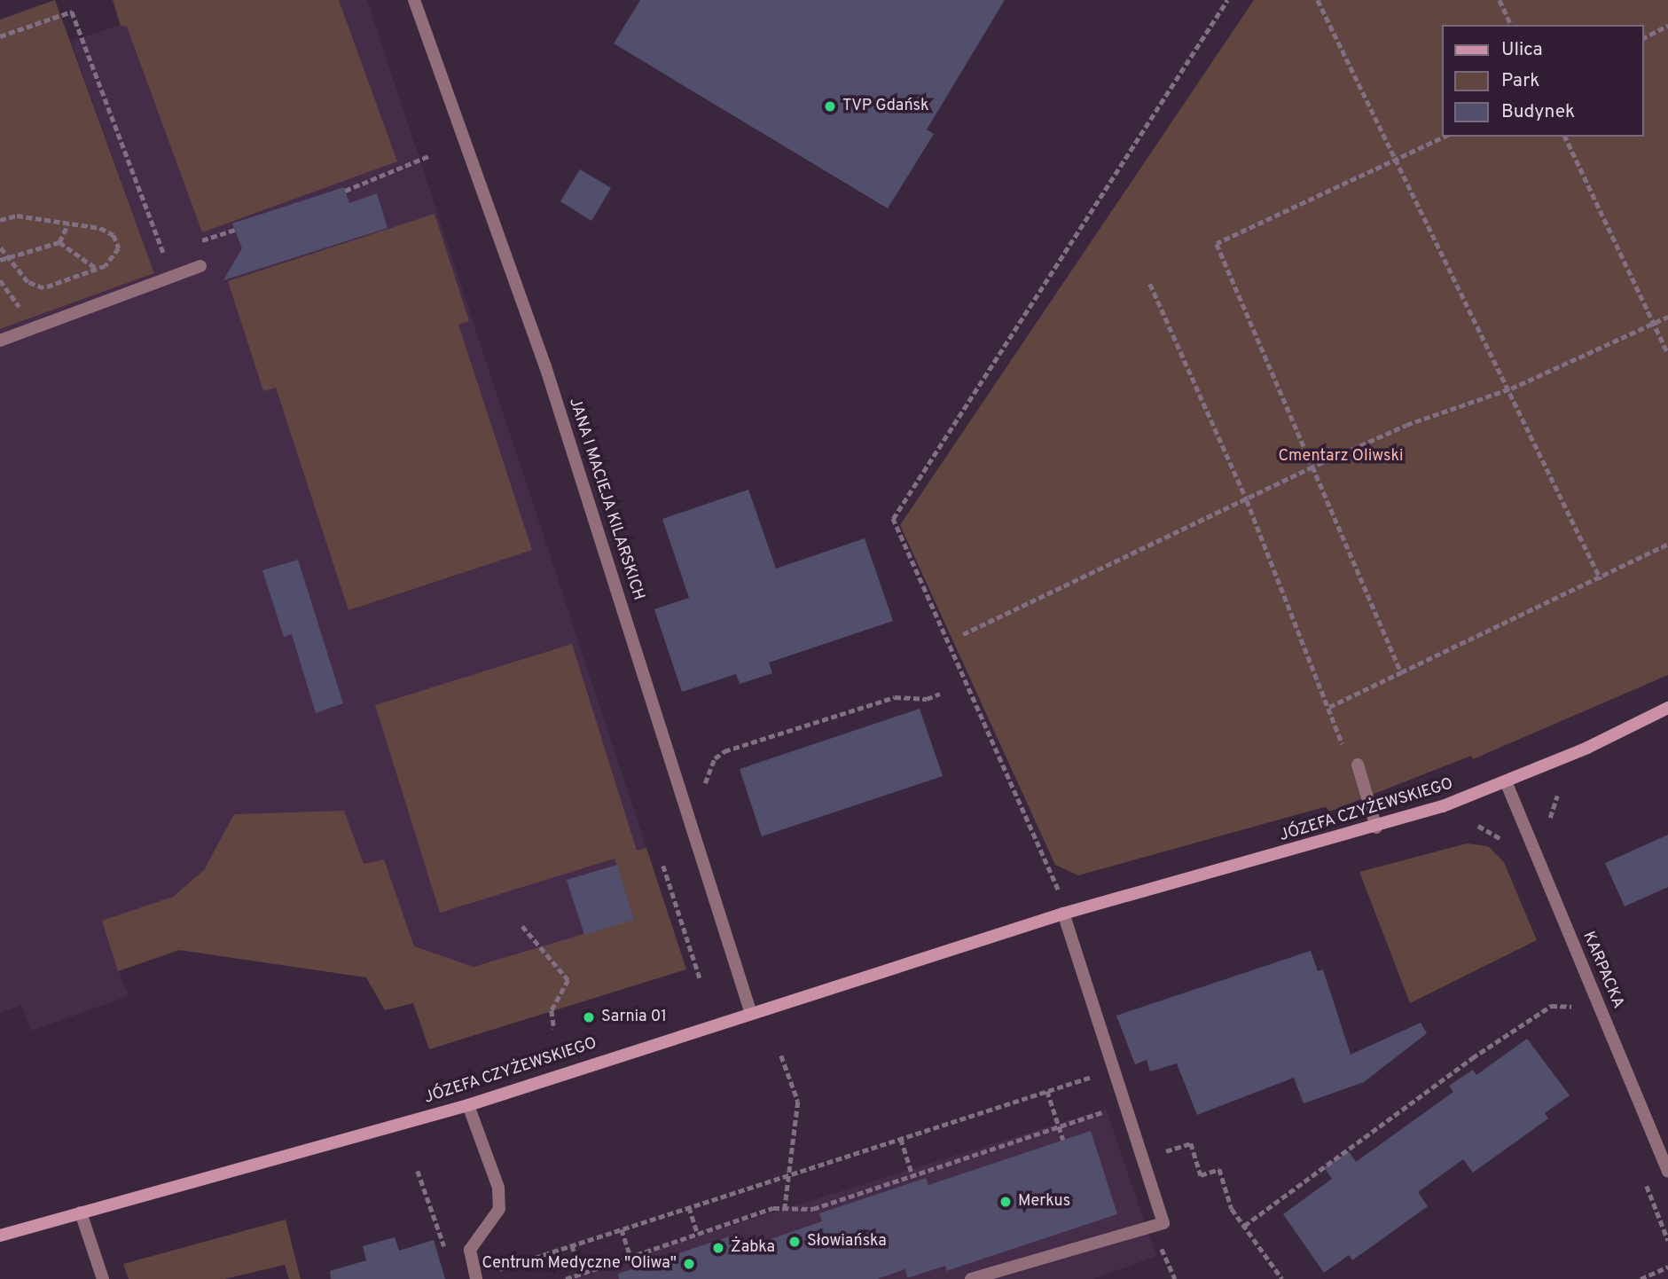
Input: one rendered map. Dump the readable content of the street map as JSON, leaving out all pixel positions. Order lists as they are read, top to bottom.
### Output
{
  "streets": {
    "street": ["JANA I MACIEJA KILARSKICH", "JÓZEFA CZYŻEWSKIEGO", "KARPACKA"]
  },
  "crossings": [
    ["JANA I MACIEJA KILARSKICH", "JÓZEFA CZYŻEWSKIEGO"],
    ["JÓZEFA CZYŻEWSKIEGO", "KARPACKA"]
  ],
  "parks": ["Cmentarz Oliwski"],
  "places": [
    "TVP Gdańsk",
    "Sarnia 01",
    "Merkus",
    "Słowiańska",
    "Żabka",
    "Centrum Medyczne \"Oliwa\""
  ],
  "legend": ["Ulica", "Park", "Budynek"]
}
